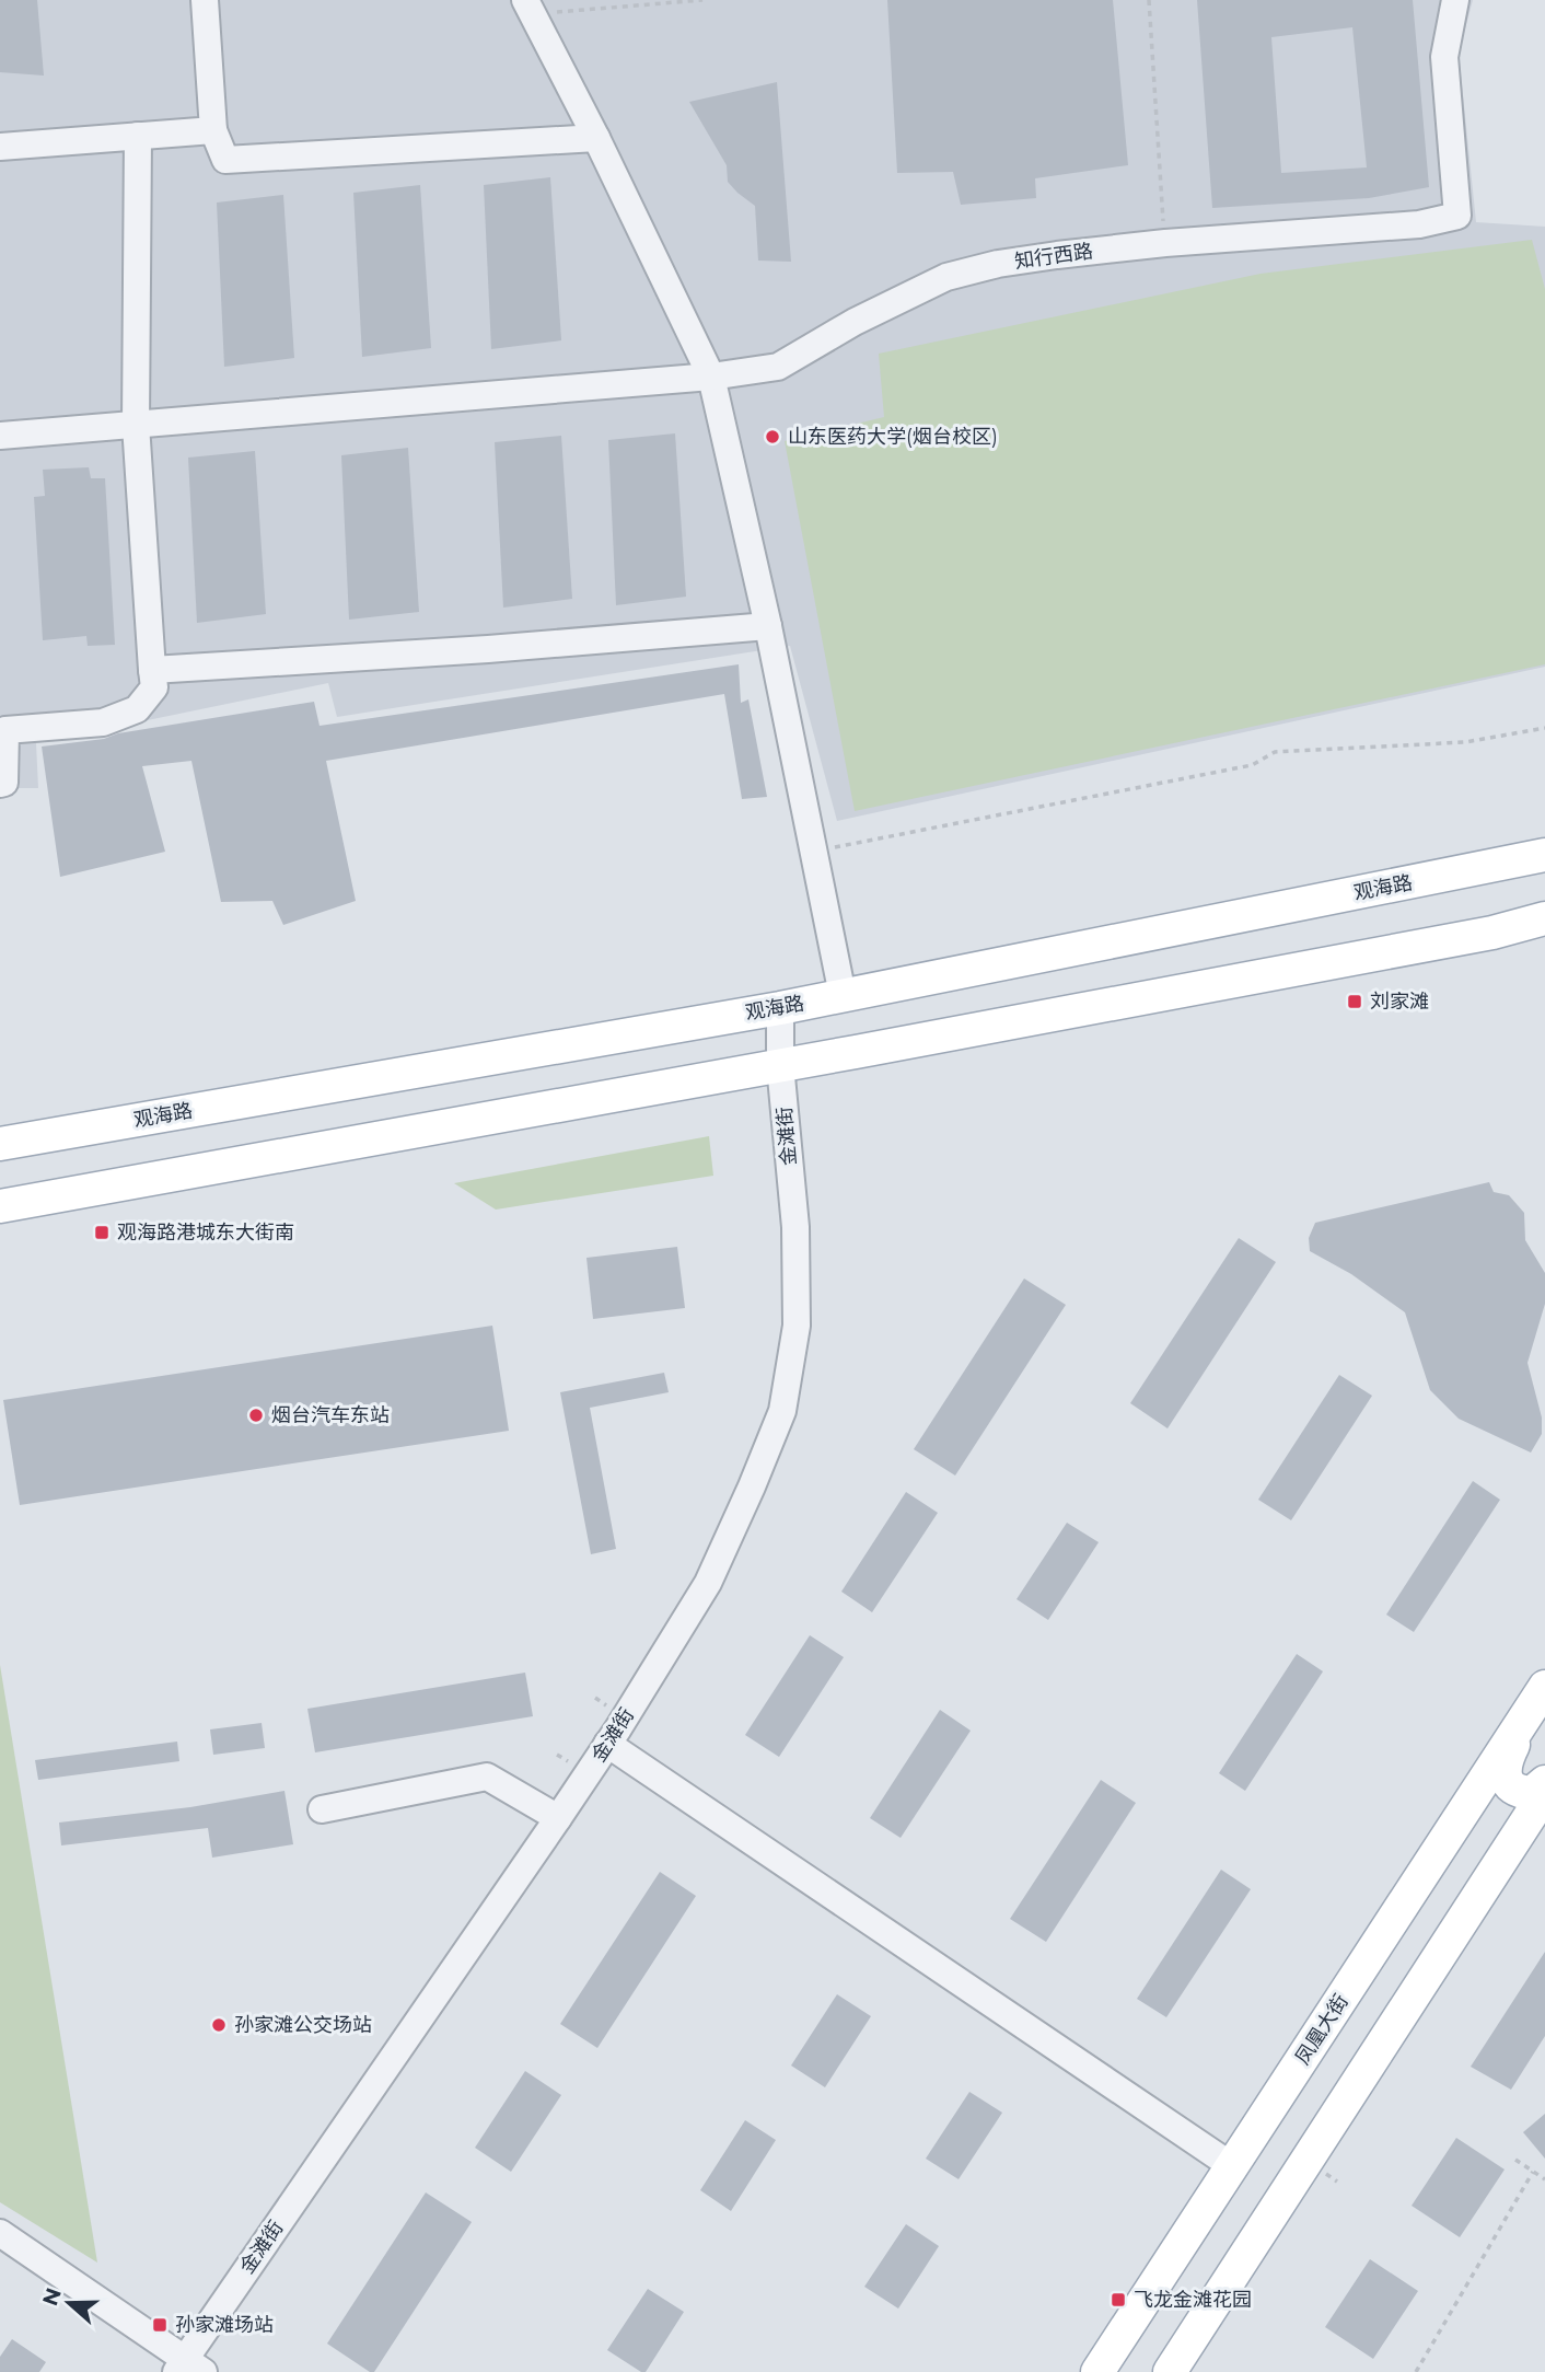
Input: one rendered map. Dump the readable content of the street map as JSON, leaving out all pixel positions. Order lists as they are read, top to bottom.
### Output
{
  "streets": {
    "main road": ["观海路", "凤凰大街"],
    "street": ["知行西路", "金滩街"]
  },
  "crossings": [
    ["观海路", "金滩街"]
  ],
  "places": {
    "other": ["山东医药大学(烟台校区)", "烟台汽车东站", "孙家滩公交场站"],
    "transit": [
      "刘家滩",
      "观海路港城东大街南",
      "飞龙金滩花园",
      "孙家滩场站"
    ]
  },
  "north": "left"
}
